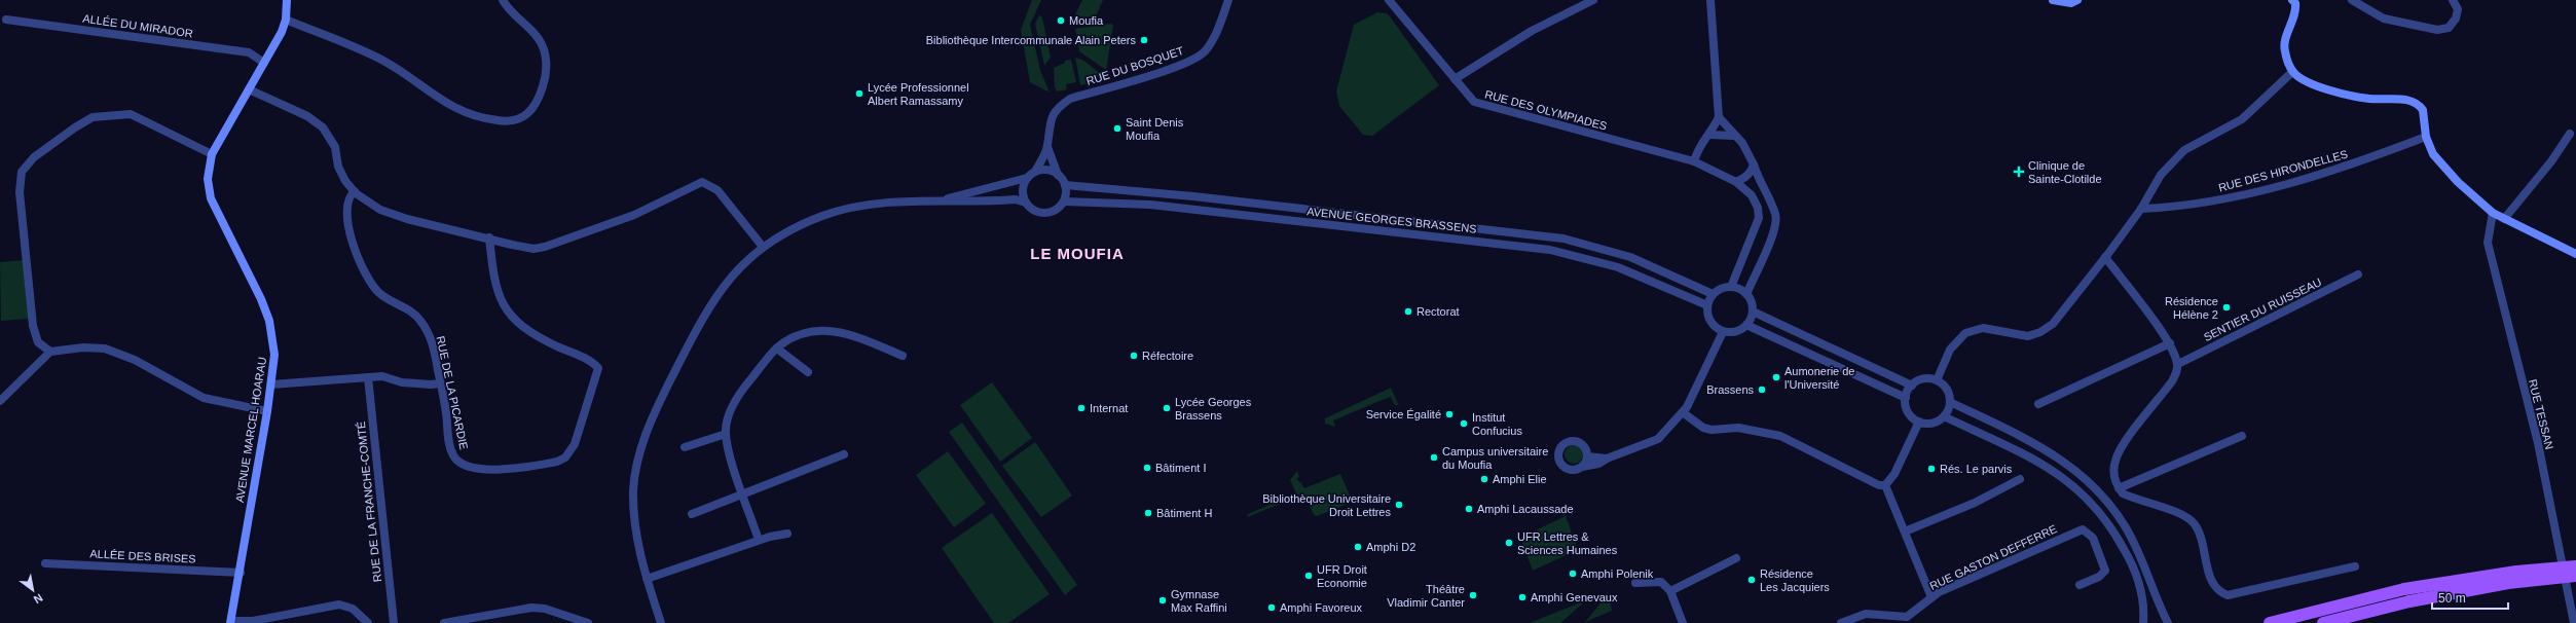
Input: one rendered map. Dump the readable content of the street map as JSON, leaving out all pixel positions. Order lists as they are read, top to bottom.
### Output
{
  "streets": {
    "main road": ["AVENUE MARCEL HOARAU"],
    "street": [
      "ALLÉE DU MIRADOR",
      "RUE DU BOSQUET",
      "RUE DES OLYMPIADES",
      "RUE DES HIRONDELLES",
      "AVENUE GEORGES BRASSENS",
      "SENTIER DU RUISSEAU",
      "RUE DE LA PICARDIE",
      "RUE TESSAN",
      "RUE DE LA FRANCHE-COMTÉ",
      "ALLÉE DES BRISES",
      "RUE GASTON DEFFERRE"
    ]
  },
  "crossings": [
    ["ALLÉE DU MIRADOR", "AVENUE MARCEL HOARAU"],
    ["RUE DU BOSQUET", "AVENUE GEORGES BRASSENS"],
    ["AVENUE MARCEL HOARAU", "ALLÉE DES BRISES"]
  ],
  "districts": ["LE MOUFIA"],
  "places": {
    "other": [
      "Moufia",
      "Bibliothèque Intercommunale Alain Peters",
      "Lycée Professionnel Albert Ramassamy",
      "Saint Denis Moufia",
      "Résidence Hélène 2",
      "Rectorat",
      "Réfectoire",
      "Aumonerie de l'Université",
      "Brassens",
      "Internat",
      "Lycée Georges Brassens",
      "Service Égalité",
      "Institut Confucius",
      "Campus universitaire du Moufia",
      "Bâtiment I",
      "Rés. Le parvis",
      "Amphi Elie",
      "Bibliothèque Universitaire Droit Lettres",
      "Amphi Lacaussade",
      "Bâtiment H",
      "UFR Lettres & Sciences Humaines",
      "Amphi D2",
      "Amphi Polenik",
      "UFR Droit Economie",
      "Résidence Les Jacquiers",
      "Théâtre Vladimir Canter",
      "Amphi Genevaux",
      "Gymnase Max Raffini",
      "Amphi Favoreux"
    ],
    "health": ["Clinique de Sainte-Clotilde"]
  },
  "scale_bar": "50 m",
  "north": "bottom right"
}
